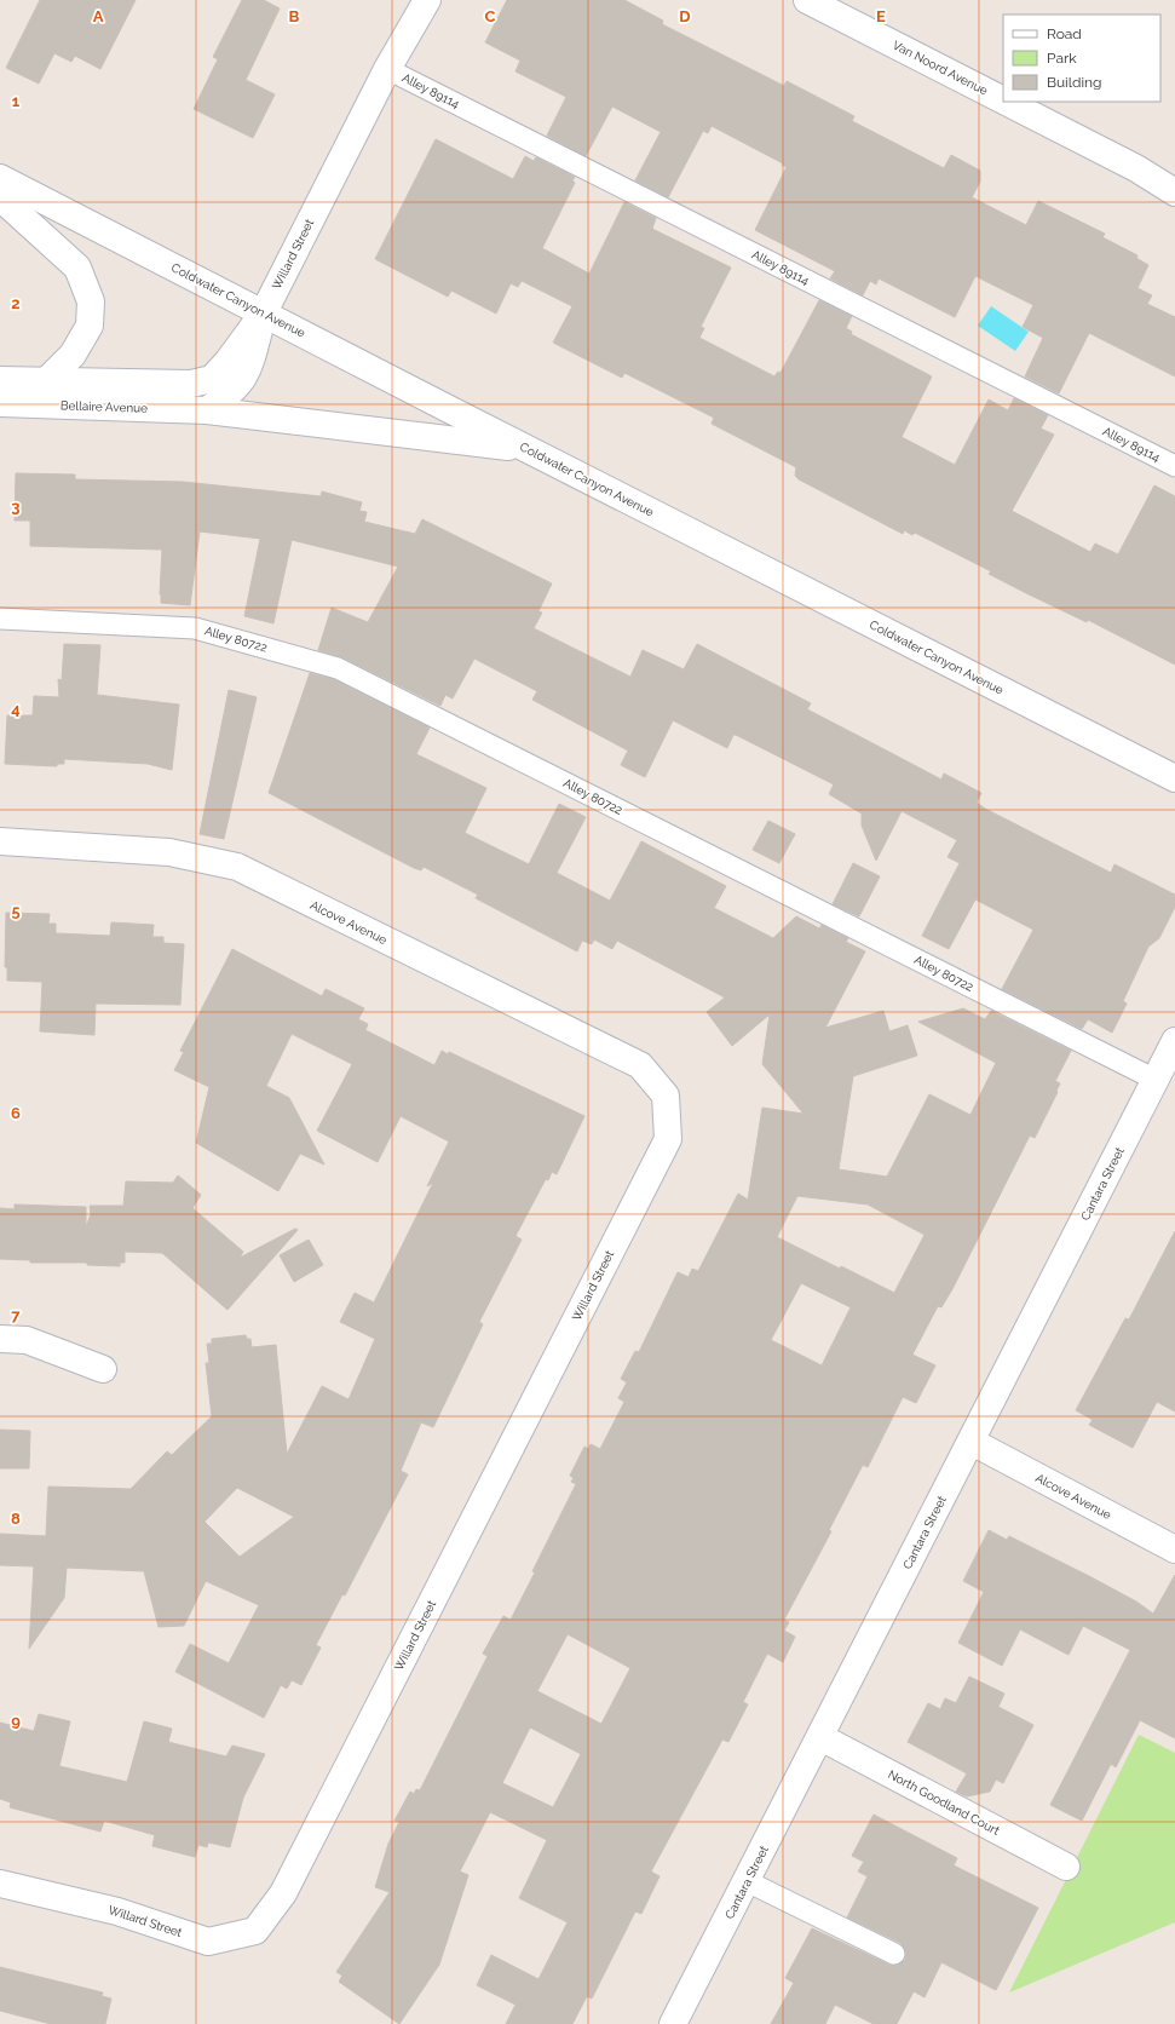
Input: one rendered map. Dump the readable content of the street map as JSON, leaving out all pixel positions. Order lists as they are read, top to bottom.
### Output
{
  "streets": {
    "street": [
      "Van Noord Avenue",
      "Willard Street",
      "Coldwater Canyon Avenue",
      "Bellaire Avenue",
      "Alcove Avenue",
      "Cantara Street",
      "North Goodland Court"
    ],
    "lane": ["Alley 89114", "Alley 80722"]
  },
  "crossings": [
    ["Alley 89114", "Willard Street"],
    ["Willard Street", "Coldwater Canyon Avenue"],
    ["Willard Street", "Alcove Avenue"],
    ["Coldwater Canyon Avenue", "Bellaire Avenue"],
    ["Alley 80722", "Cantara Street"],
    ["Alcove Avenue", "Cantara Street"],
    ["Cantara Street", "North Goodland Court"]
  ],
  "legend": ["Road", "Park", "Building"],
  "grid": {
    "columns": [
      "A",
      "B",
      "C",
      "D",
      "E"
    ],
    "rows": [
      "1",
      "2",
      "3",
      "4",
      "5",
      "6",
      "7",
      "8",
      "9"
    ]
  }
}
